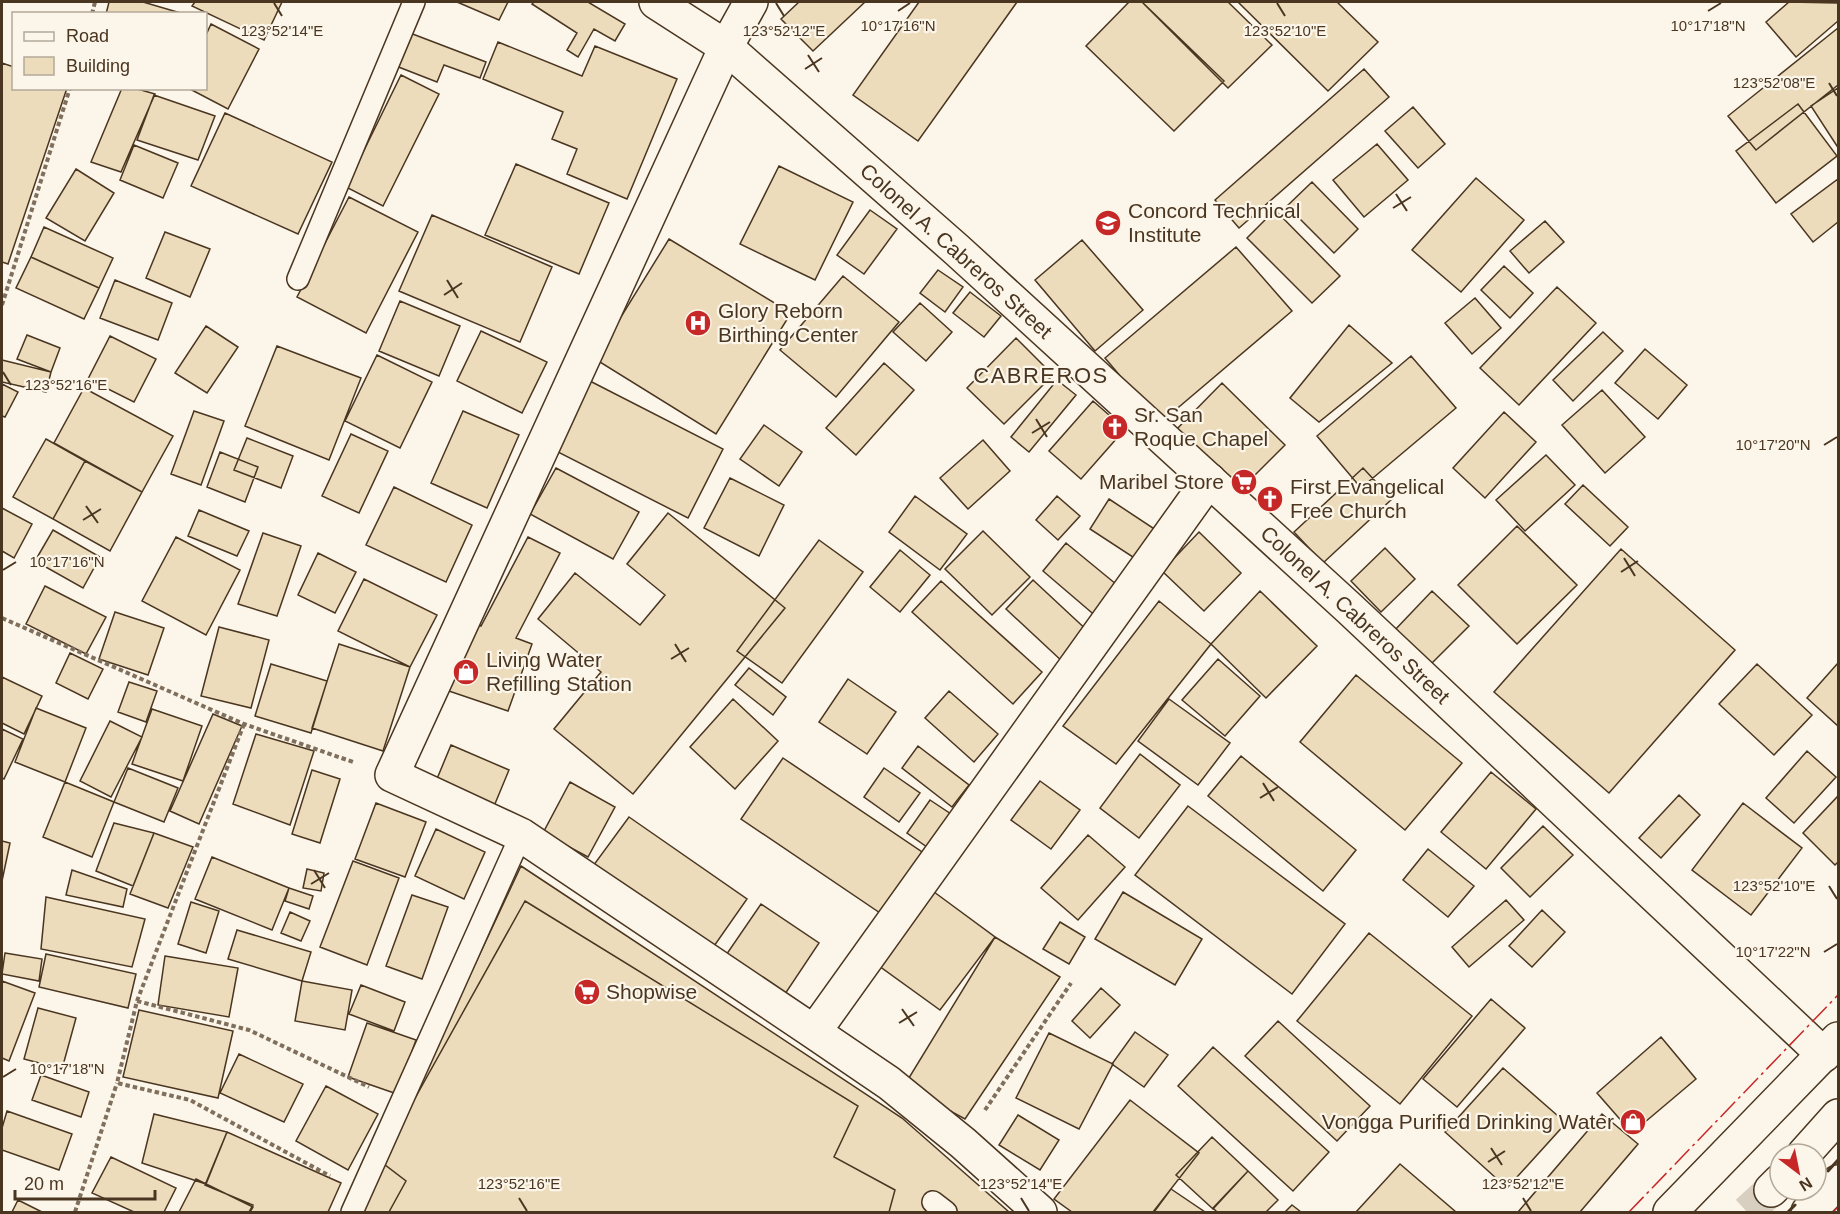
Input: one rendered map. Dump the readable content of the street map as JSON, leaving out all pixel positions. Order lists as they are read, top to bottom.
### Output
{
  "streets": {
    "street": ["Colonel A. Cabreros Street"]
  },
  "districts": ["CABREROS"],
  "places": {
    "school or university": ["Concord Technical Institute"],
    "hospital": ["Glory Reborn Birthing Center"],
    "church": ["Sr. San Roque Chapel", "First Evangelical Free Church"],
    "supermarket": ["Maribel Store", "Shopwise"],
    "shop": ["Living Water Refilling Station", "Vongga Purified Drinking Water"]
  },
  "legend": ["Road", "Building"],
  "scale_bar": "20 m",
  "north": "bottom right",
  "coordinates": [
    "10°17'16\"N",
    "10°17'18\"N",
    "123°52'14\"E",
    "123°52'12\"E",
    "123°52'10\"E",
    "123°52'08\"E",
    "123°52'16\"E",
    "10°17'20\"N",
    "10°17'22\"N"
  ]
}
